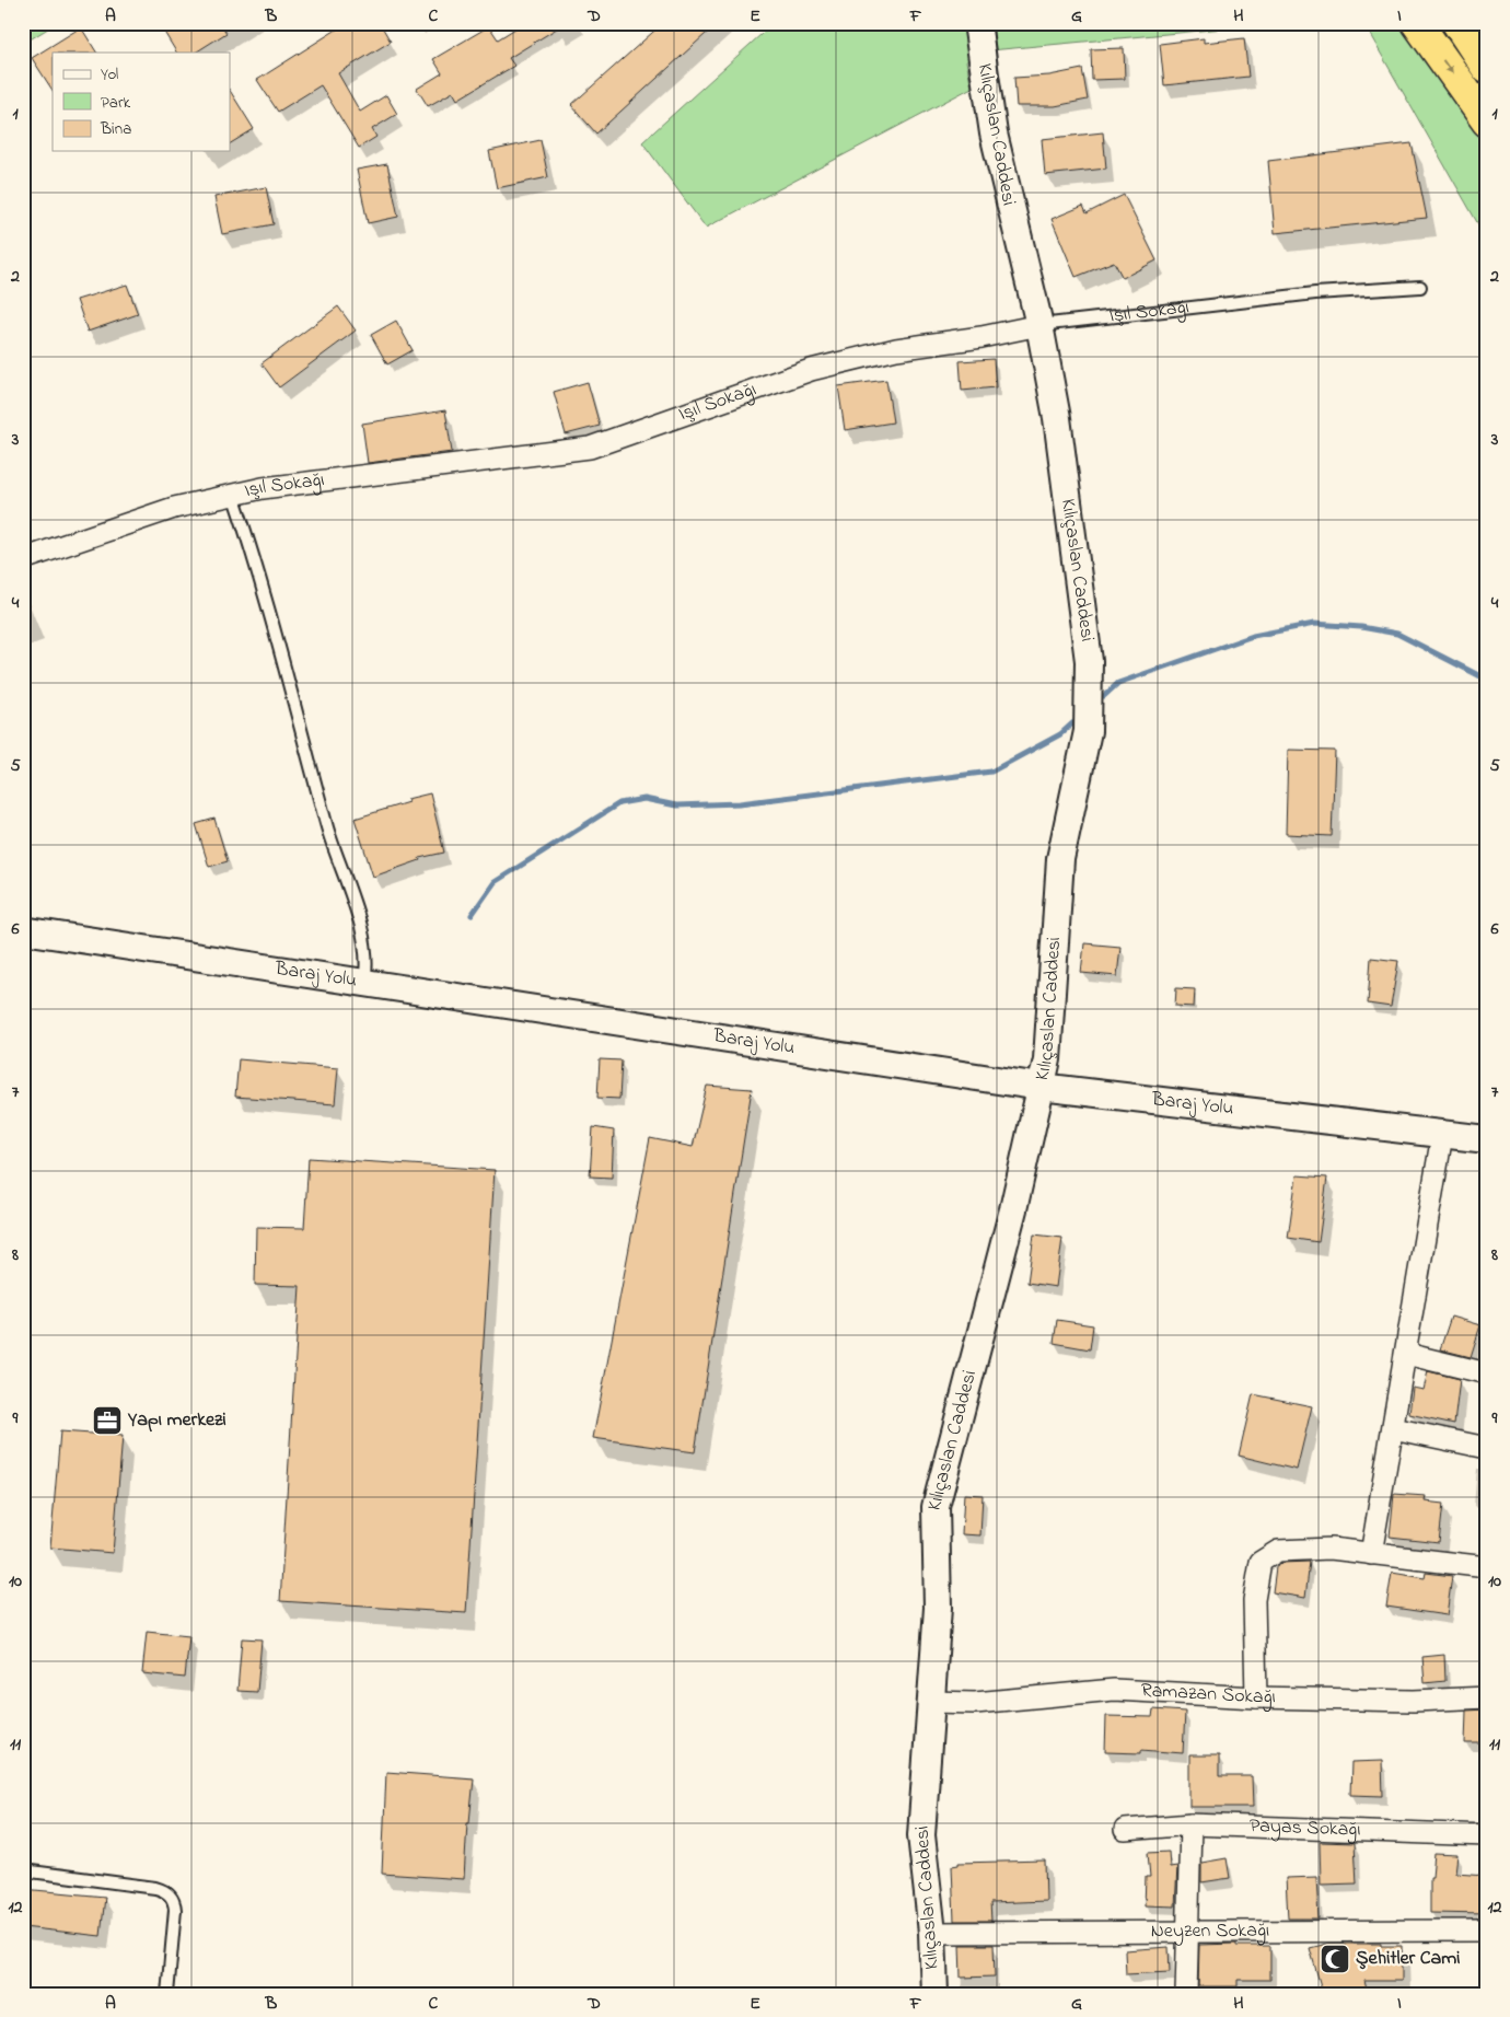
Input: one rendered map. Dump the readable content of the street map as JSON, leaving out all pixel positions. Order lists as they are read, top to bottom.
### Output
{
  "streets": {
    "street": [
      "Kılıçaslan Caddesi",
      "Işıl Sokağı",
      "Baraj Yolu",
      "Ramazan Sokağı",
      "Payas Sokağı",
      "Neyzen Sokağı"
    ]
  },
  "crossings": [
    ["Kılıçaslan Caddesi", "Işıl Sokağı"],
    ["Kılıçaslan Caddesi", "Baraj Yolu"],
    ["Kılıçaslan Caddesi", "Ramazan Sokağı"],
    ["Kılıçaslan Caddesi", "Neyzen Sokağı"]
  ],
  "places": {
    "office": ["Yapı merkezi"],
    "mosque": ["Şehitler Cami"]
  },
  "legend": ["Yol", "Park", "Bina"],
  "grid": {
    "columns": [
      "A",
      "B",
      "C",
      "D",
      "E",
      "F",
      "G",
      "H",
      "I"
    ],
    "rows": [
      "1",
      "2",
      "3",
      "4",
      "5",
      "6",
      "7",
      "8",
      "9",
      "10",
      "11",
      "12"
    ]
  }
}
